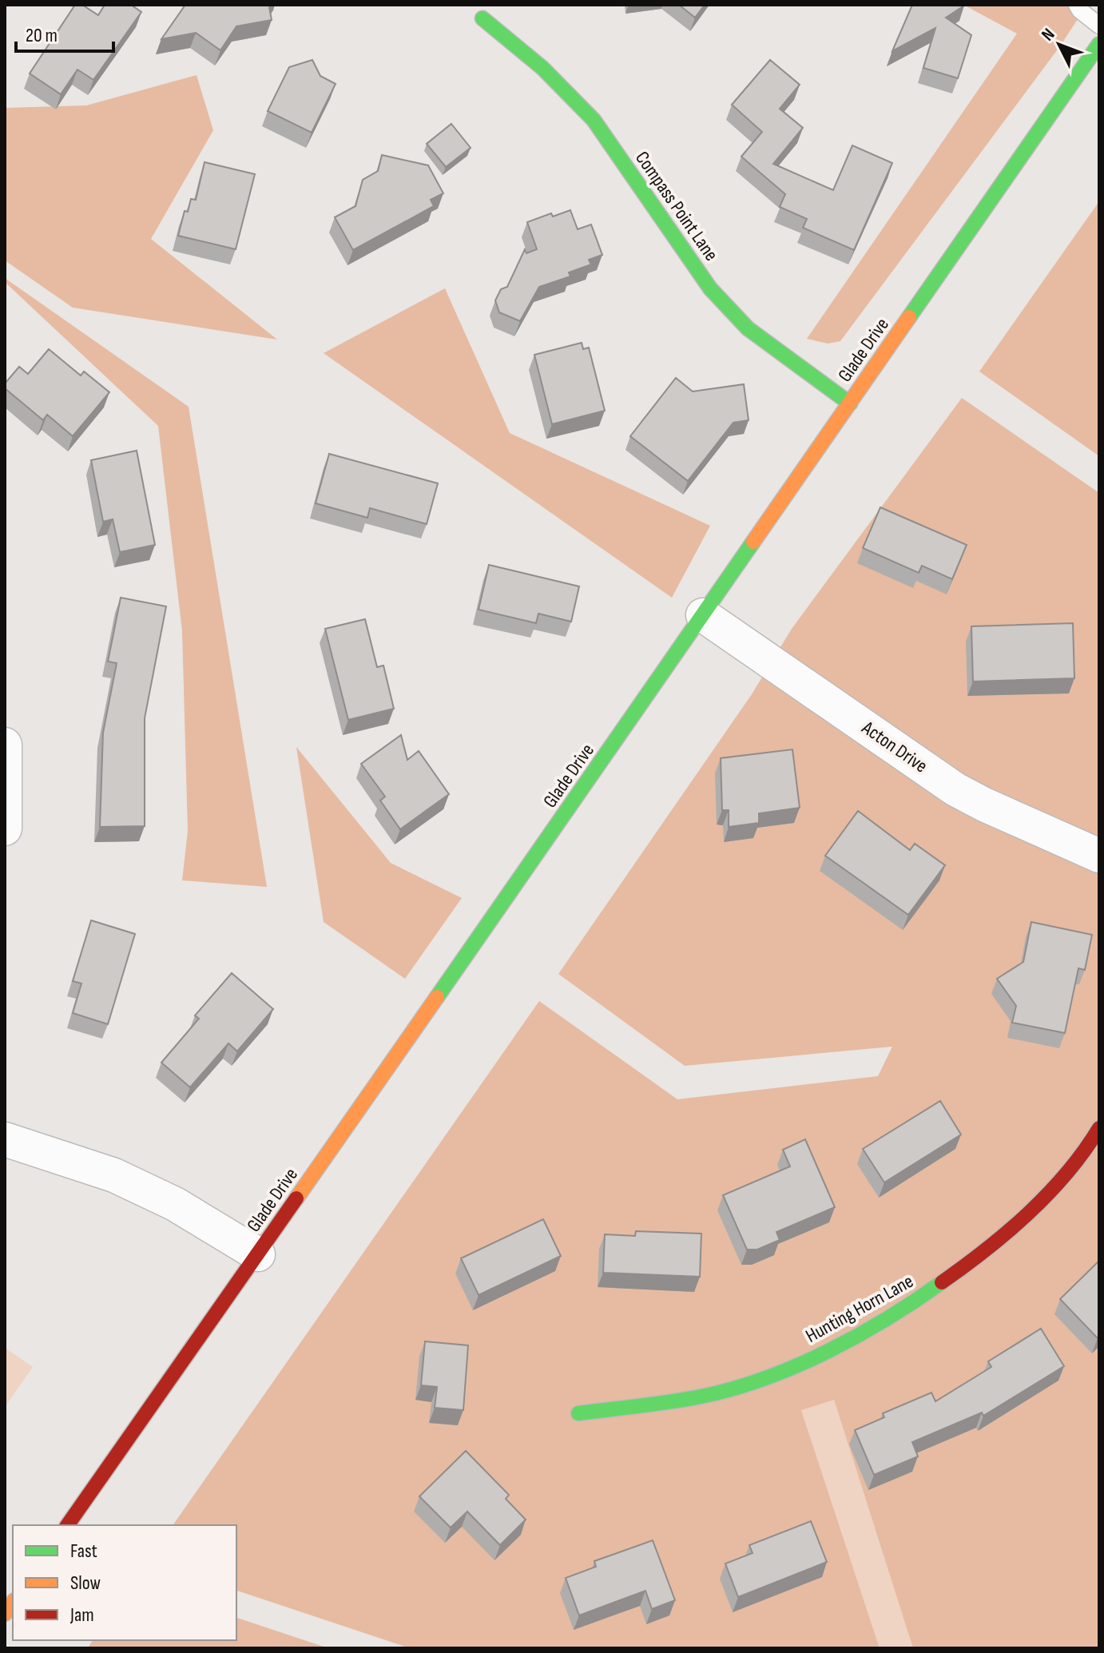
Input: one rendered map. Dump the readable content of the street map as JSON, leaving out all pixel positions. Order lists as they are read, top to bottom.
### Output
{
  "streets": {
    "street": [
      "Compass Point Lane",
      "Glade Drive",
      "Acton Drive",
      "Hunting Horn Lane"
    ]
  },
  "crossings": [
    ["Compass Point Lane", "Glade Drive"],
    ["Glade Drive", "Acton Drive"]
  ],
  "legend": ["Fast", "Slow", "Jam"],
  "scale_bar": "20 m",
  "north": "top left"
}
